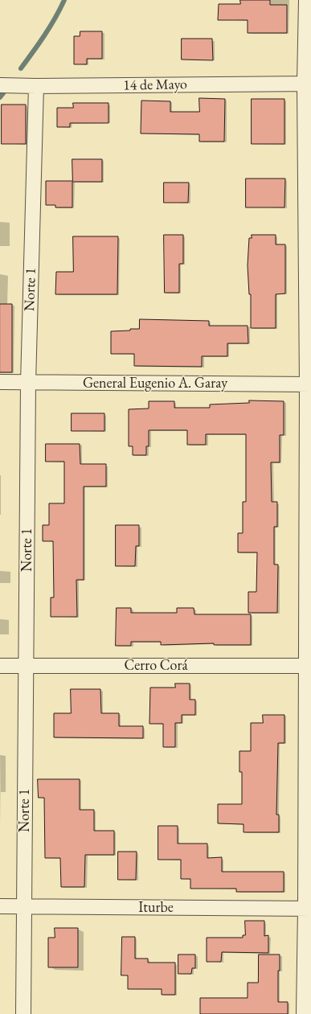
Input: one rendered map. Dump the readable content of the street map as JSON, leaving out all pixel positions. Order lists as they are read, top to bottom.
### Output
{
  "streets": {
    "street": [
      "14 de Mayo",
      "Norte 1",
      "General Eugenio A. Garay",
      "Cerro Corá",
      "Iturbe"
    ]
  },
  "crossings": [
    ["14 de Mayo", "Norte 1"],
    ["Norte 1", "General Eugenio A. Garay"],
    ["Norte 1", "Cerro Corá"],
    ["Norte 1", "Iturbe"]
  ]
}
